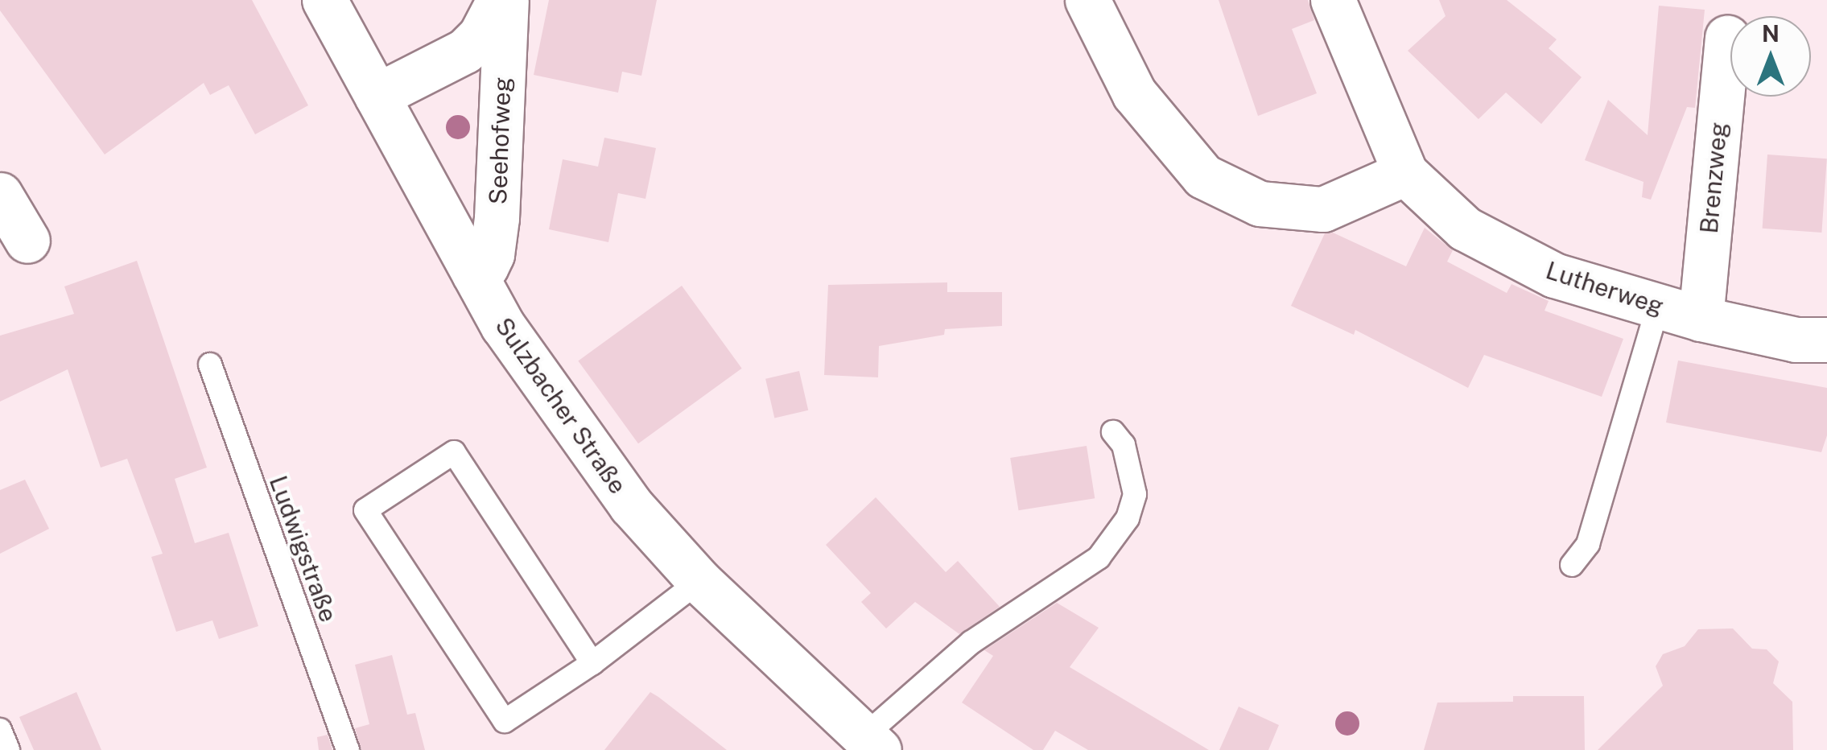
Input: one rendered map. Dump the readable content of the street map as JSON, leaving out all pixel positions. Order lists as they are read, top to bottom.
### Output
{
  "streets": {
    "street": [
      "Seehofweg",
      "Brenzweg",
      "Lutherweg",
      "Sulzbacher Straße"
    ],
    "lane": ["Ludwigstraße"]
  },
  "crossings": [
    ["Seehofweg", "Sulzbacher Straße"],
    ["Brenzweg", "Lutherweg"]
  ],
  "north": "top"
}
